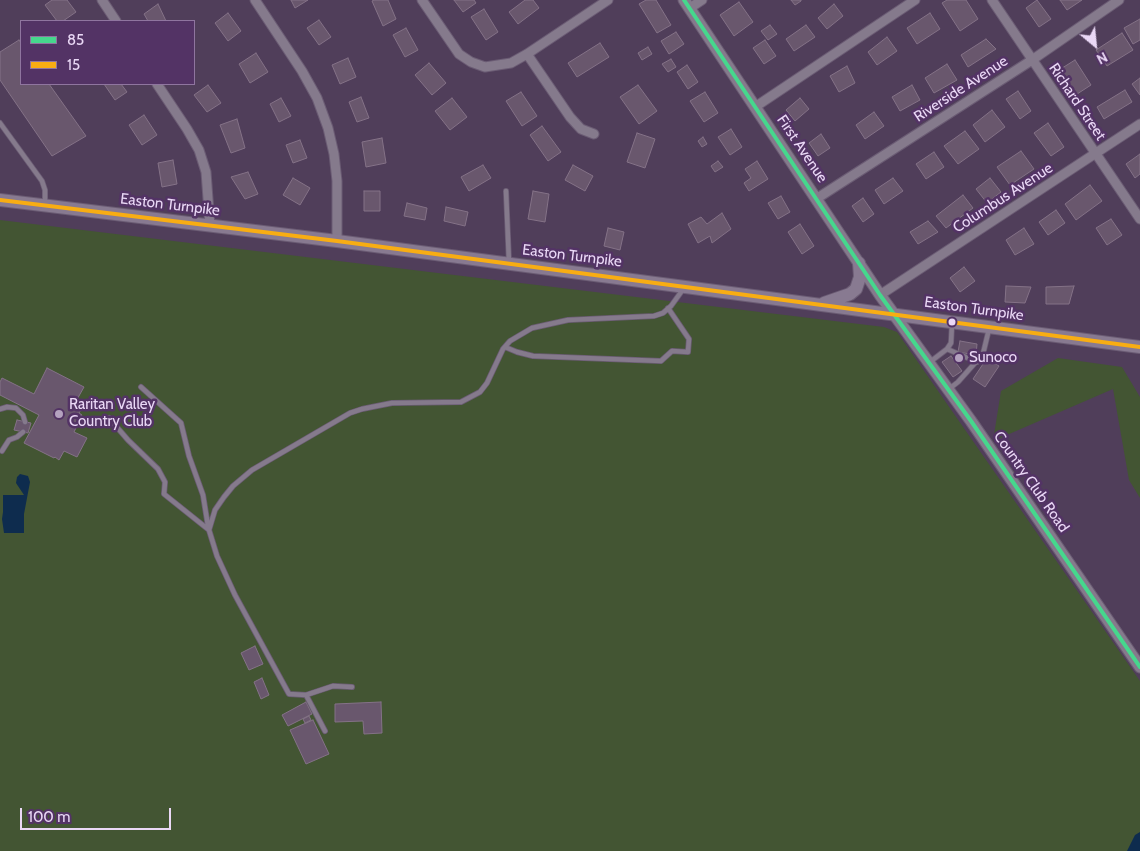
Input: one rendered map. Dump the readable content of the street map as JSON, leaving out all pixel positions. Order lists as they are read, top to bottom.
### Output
{
  "streets": {
    "main road": ["Easton Turnpike"],
    "street": [
      "Riverside Avenue",
      "Richard Street",
      "First Avenue",
      "Columbus Avenue",
      "Country Club Road"
    ]
  },
  "crossings": [
    ["Riverside Avenue", "Richard Street"],
    ["Riverside Avenue", "First Avenue"],
    ["Richard Street", "Columbus Avenue"],
    ["First Avenue", "Columbus Avenue"],
    ["First Avenue", "Easton Turnpike"],
    ["First Avenue", "Country Club Road"],
    ["Easton Turnpike", "Country Club Road"]
  ],
  "places": ["Sunoco", "Raritan Valley Country Club"],
  "lines": ["transit line 85", "transit line 15"],
  "legend": ["85", "15"],
  "scale_bar": "100 m",
  "north": "bottom right"
}
